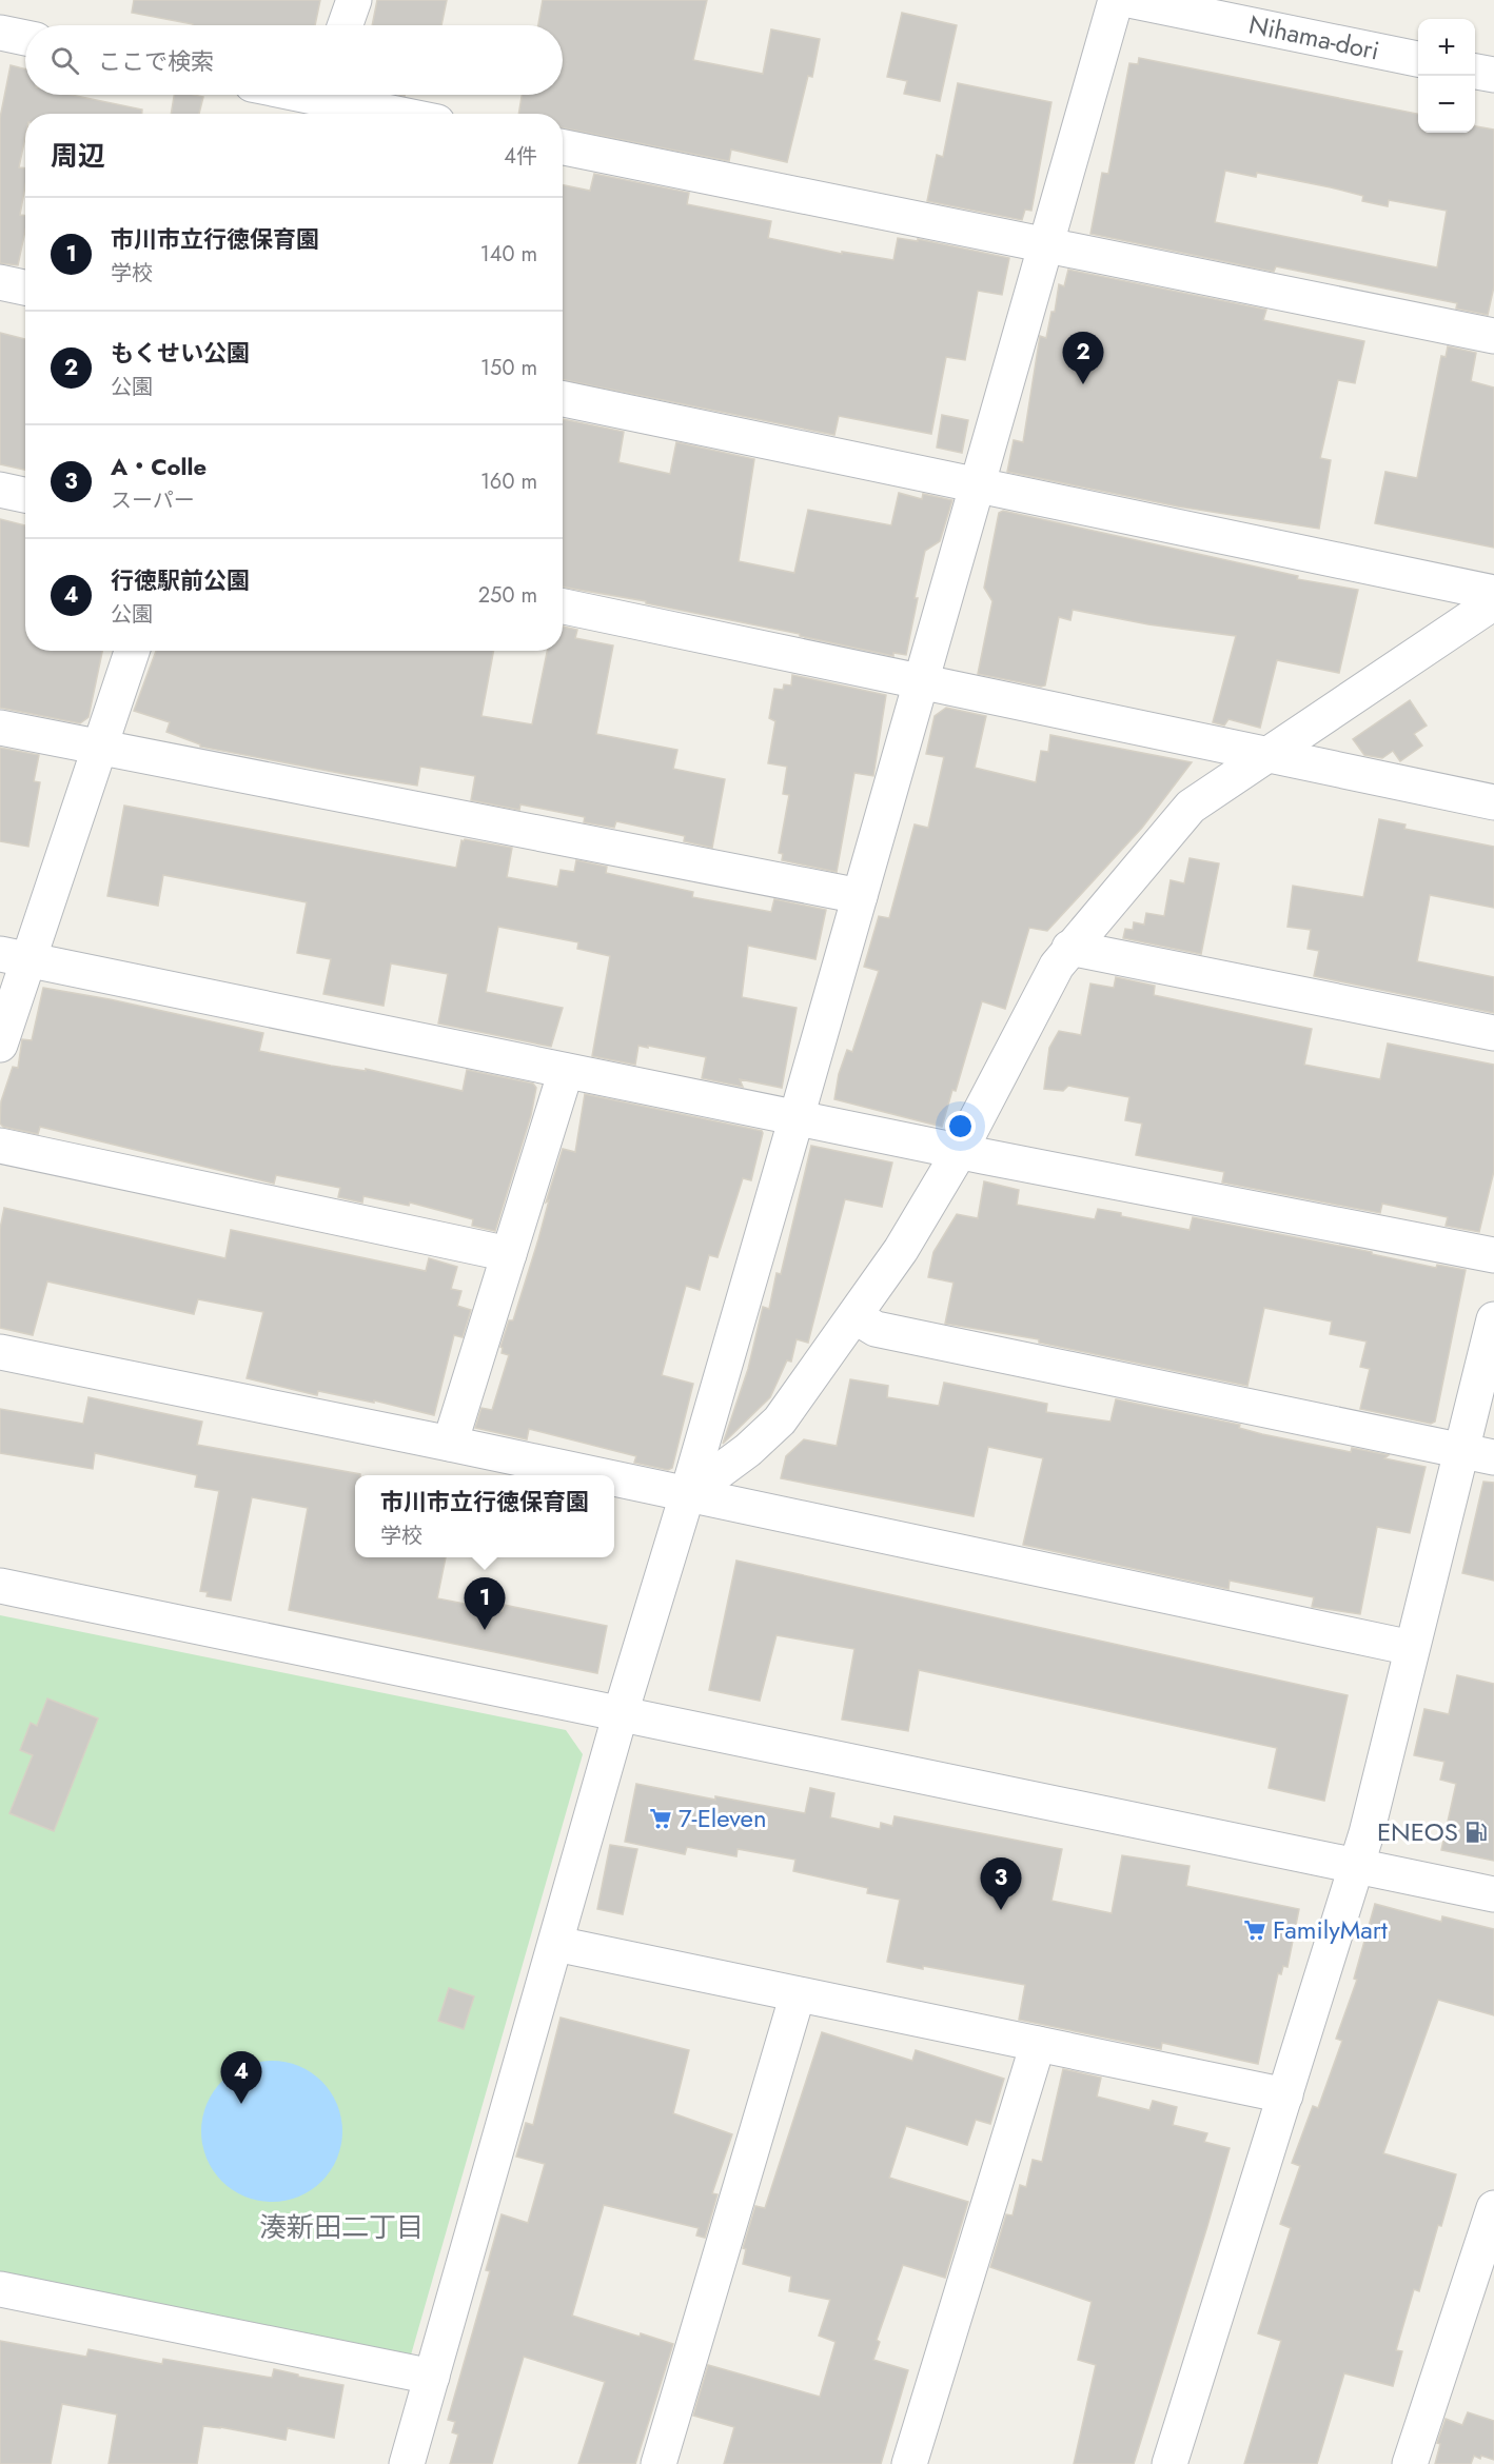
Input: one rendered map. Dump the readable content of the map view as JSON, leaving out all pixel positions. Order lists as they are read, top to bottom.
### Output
{
  "streets": {
    "street": ["Nihama-dori"]
  },
  "districts": ["湊新田二丁目"],
  "places": {
    "supermarket": ["7-Eleven", "FamilyMart"],
    "fuel station": ["ENEOS"]
  },
  "page": {
    "map_buttons": ["+", "−"],
    "search": "ここで検索",
    "heading": ["周辺", "4件"],
    "list": [
      {
        "mark": "1",
        "name": "市川市立行徳保育園",
        "note": "学校",
        "value": "140 m"
      },
      {
        "mark": "2",
        "name": "もくせい公園",
        "note": "公園",
        "value": "150 m"
      },
      {
        "mark": "3",
        "name": "A・Colle",
        "note": "スーパー",
        "value": "160 m"
      },
      {
        "mark": "4",
        "name": "行徳駅前公園",
        "note": "公園",
        "value": "250 m"
      }
    ],
    "pins": [
      "2",
      "1",
      "3",
      "4"
    ],
    "popup": ["市川市立行徳保育園", "学校"]
  }
}
